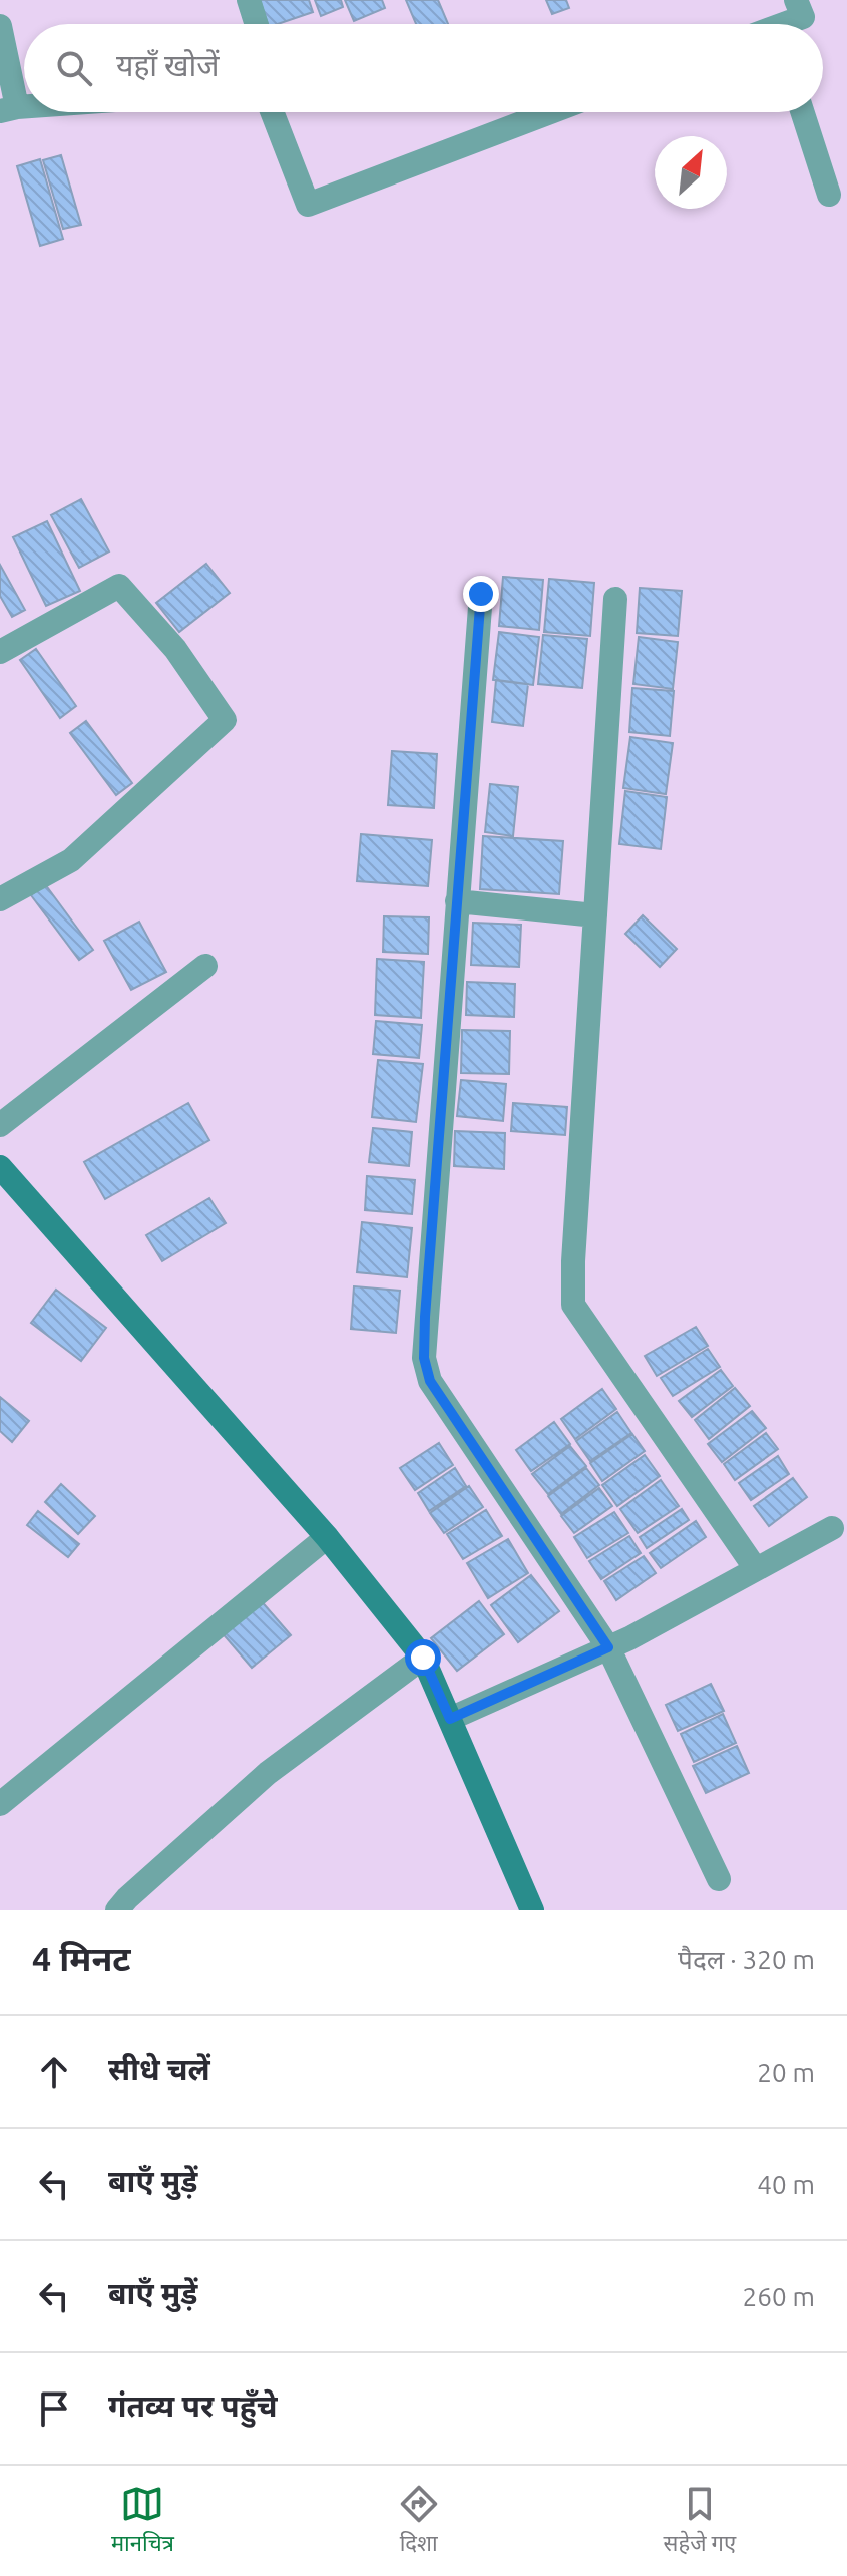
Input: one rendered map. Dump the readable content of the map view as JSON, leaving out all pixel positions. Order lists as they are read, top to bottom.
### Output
{
  "north": "top right",
  "page": {
    "search": "यहाँ खोजें",
    "heading": ["4 मिनट", "पैदल · 320 m"],
    "list": [
      ["सीधे चलें", "20 m"],
      ["बाएँ मुड़ें", "40 m"],
      ["बाएँ मुड़ें", "260 m"],
      "गंतव्य पर पहुँचे"
    ],
    "nav": ["मानचित्र", "दिशा", "सहेजे गए"]
  }
}
